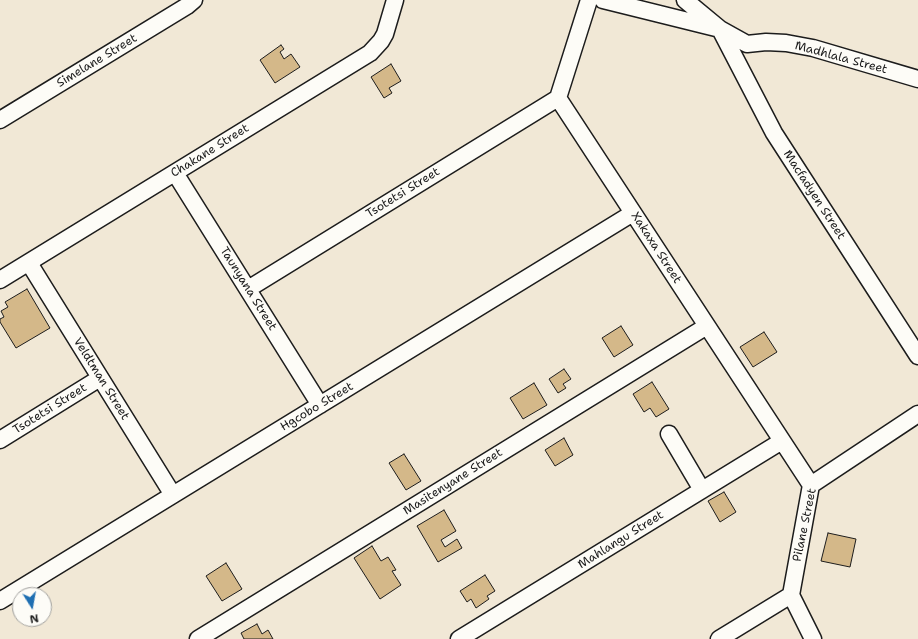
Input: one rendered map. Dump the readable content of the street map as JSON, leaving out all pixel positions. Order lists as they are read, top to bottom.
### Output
{
  "streets": {
    "street": [
      "Madhlala Street",
      "Simelane Street",
      "Chakane Street",
      "Tsotetsi Street",
      "Macfadyen Street",
      "Xakaxa Street",
      "Taunyana Street",
      "Veldtman Street",
      "Hgcobo Street",
      "Masitenyane Street",
      "Pilane Street",
      "Mahlangu Street"
    ]
  },
  "crossings": [
    ["Madhlala Street", "Macfadyen Street"],
    ["Chakane Street", "Taunyana Street"],
    ["Chakane Street", "Veldtman Street"],
    ["Tsotetsi Street", "Xakaxa Street"],
    ["Tsotetsi Street", "Taunyana Street"],
    ["Tsotetsi Street", "Veldtman Street"],
    ["Xakaxa Street", "Hgcobo Street"],
    ["Xakaxa Street", "Masitenyane Street"],
    ["Xakaxa Street", "Pilane Street"],
    ["Xakaxa Street", "Mahlangu Street"],
    ["Taunyana Street", "Hgcobo Street"],
    ["Veldtman Street", "Hgcobo Street"]
  ],
  "north": "bottom"
}
